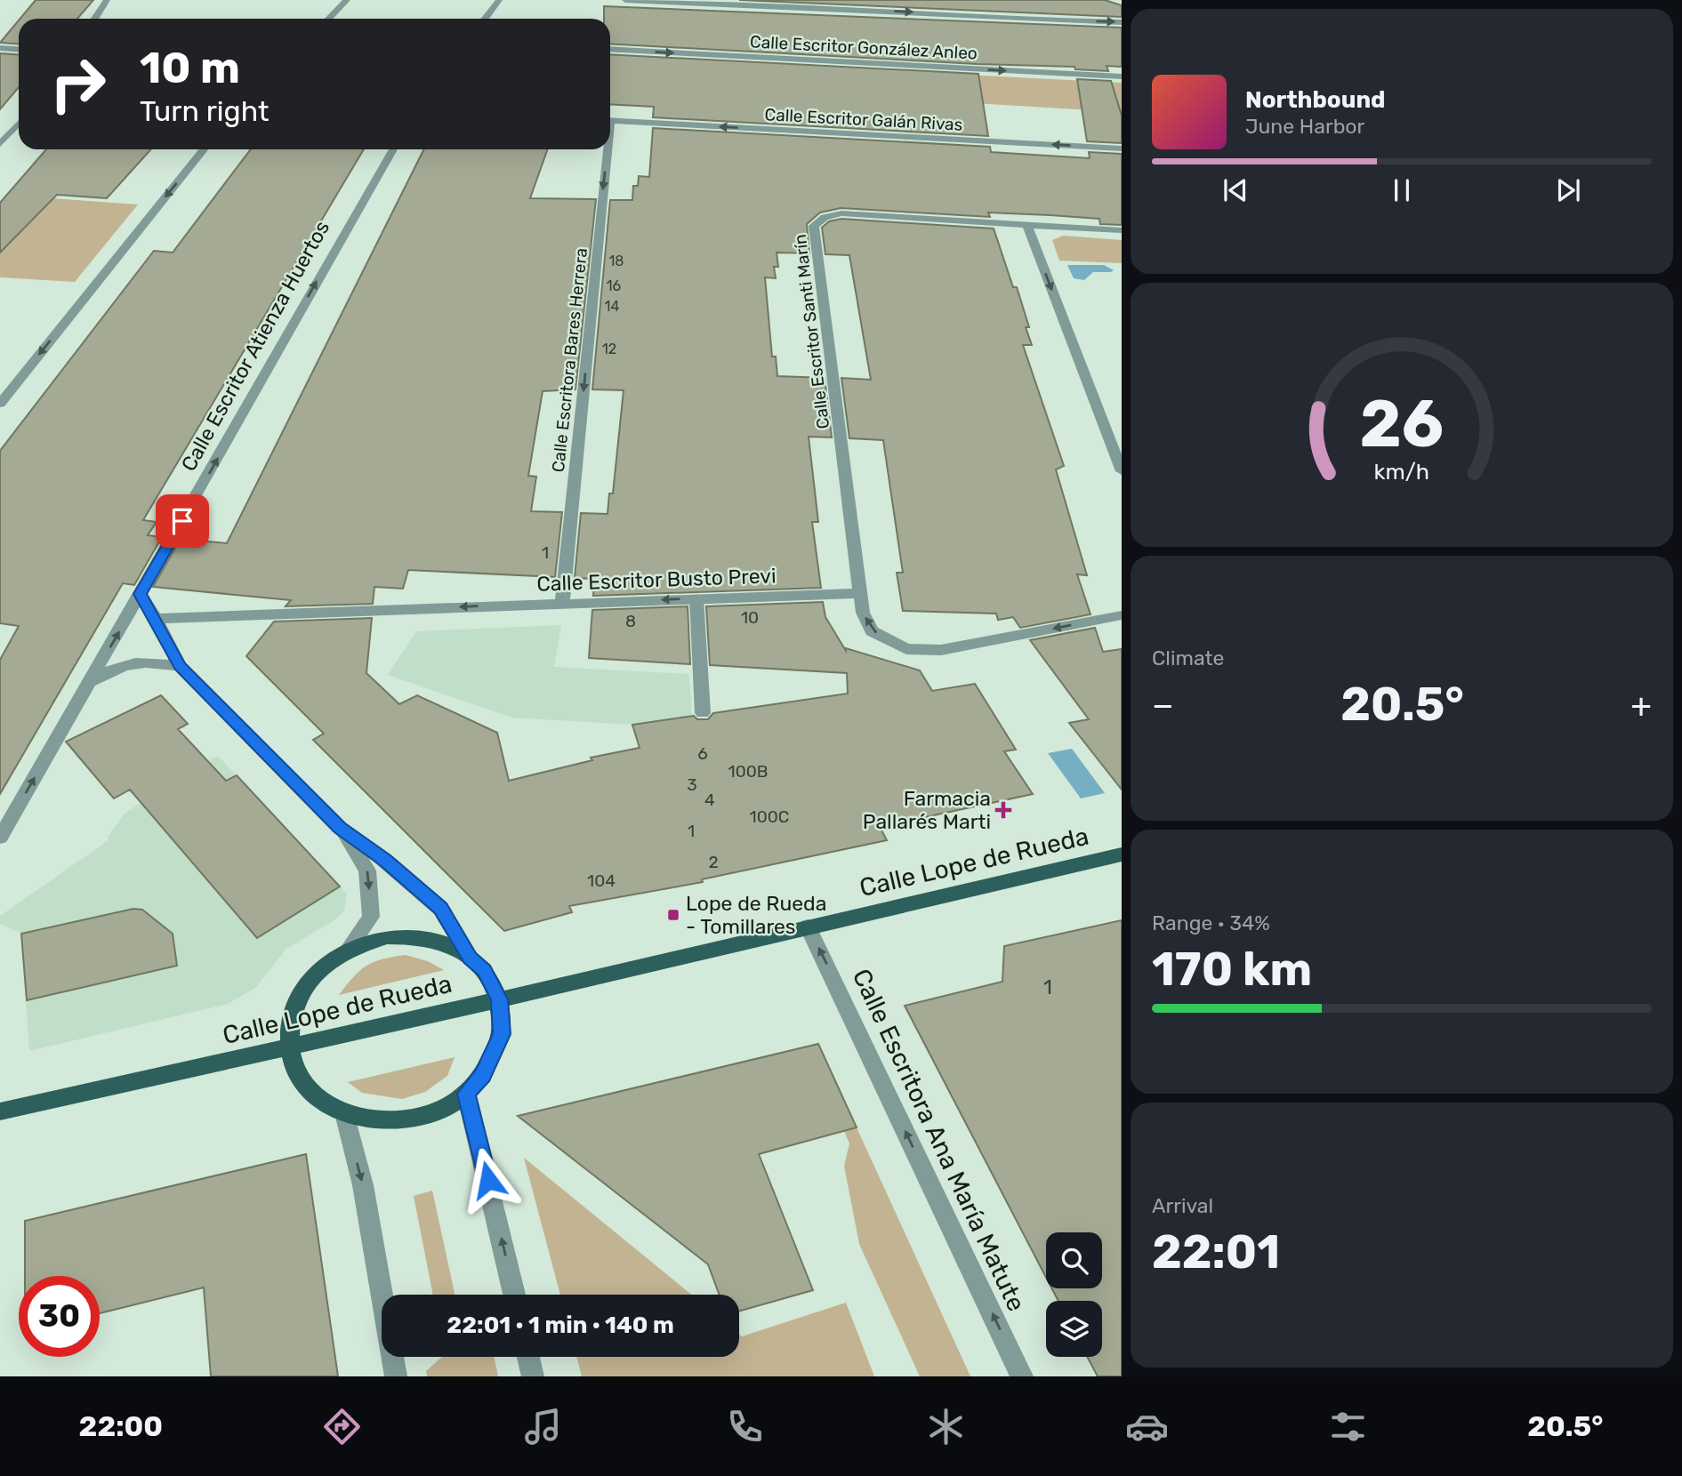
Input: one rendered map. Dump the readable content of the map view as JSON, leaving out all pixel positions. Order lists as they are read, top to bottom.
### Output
{
  "streets": {
    "main road": ["Calle Lope de Rueda"],
    "street": [
      "Calle Escritor González Anleo",
      "Calle Escritor Galán Rivas",
      "Calle Escritor Santi Marín",
      "Calle Escritor Atienza Huertos",
      "Calle Escritora Bares Herrera",
      "Calle Escritor Busto Previ",
      "Calle Escritora Ana María Matute"
    ]
  },
  "crossings": [
    ["Calle Escritor Santi Marín", "Calle Escritor Busto Previ"],
    ["Calle Escritora Bares Herrera", "Calle Escritor Busto Previ"],
    ["Calle Lope de Rueda", "Calle Escritora Ana María Matute"]
  ],
  "one_way": [
    "Calle Escritor Atienza Huertos",
    "Calle Escritora Bares Herrera",
    "Calle Escritor Busto Previ",
    "Calle Escritora Ana María Matute"
  ],
  "places": {
    "health": ["Farmacia Pallarés Marti"],
    "transit": ["Lope de Rueda - Tomillares"]
  },
  "house_numbers": [
    "18",
    "16",
    "14",
    "12",
    "1",
    "10",
    "8",
    "6",
    "100B",
    "3",
    "4",
    "100C",
    "1",
    "2",
    "104",
    "1"
  ],
  "page": {
    "turn": ["10 m", "Turn right"],
    "song": ["Northbound", "June Harbor"],
    "tile": [
      "Climate",
      ["Range · 34%", "170 km"],
      ["Arrival", "22:01"]
    ],
    "heat": ["−", "20.5°", "+"],
    "limit": "30",
    "trip": "22:01 · 1 min · 140 m",
    "tabs": ["22:00", "20.5°"],
    "gauge": ["26", "km/h"]
  }
}
